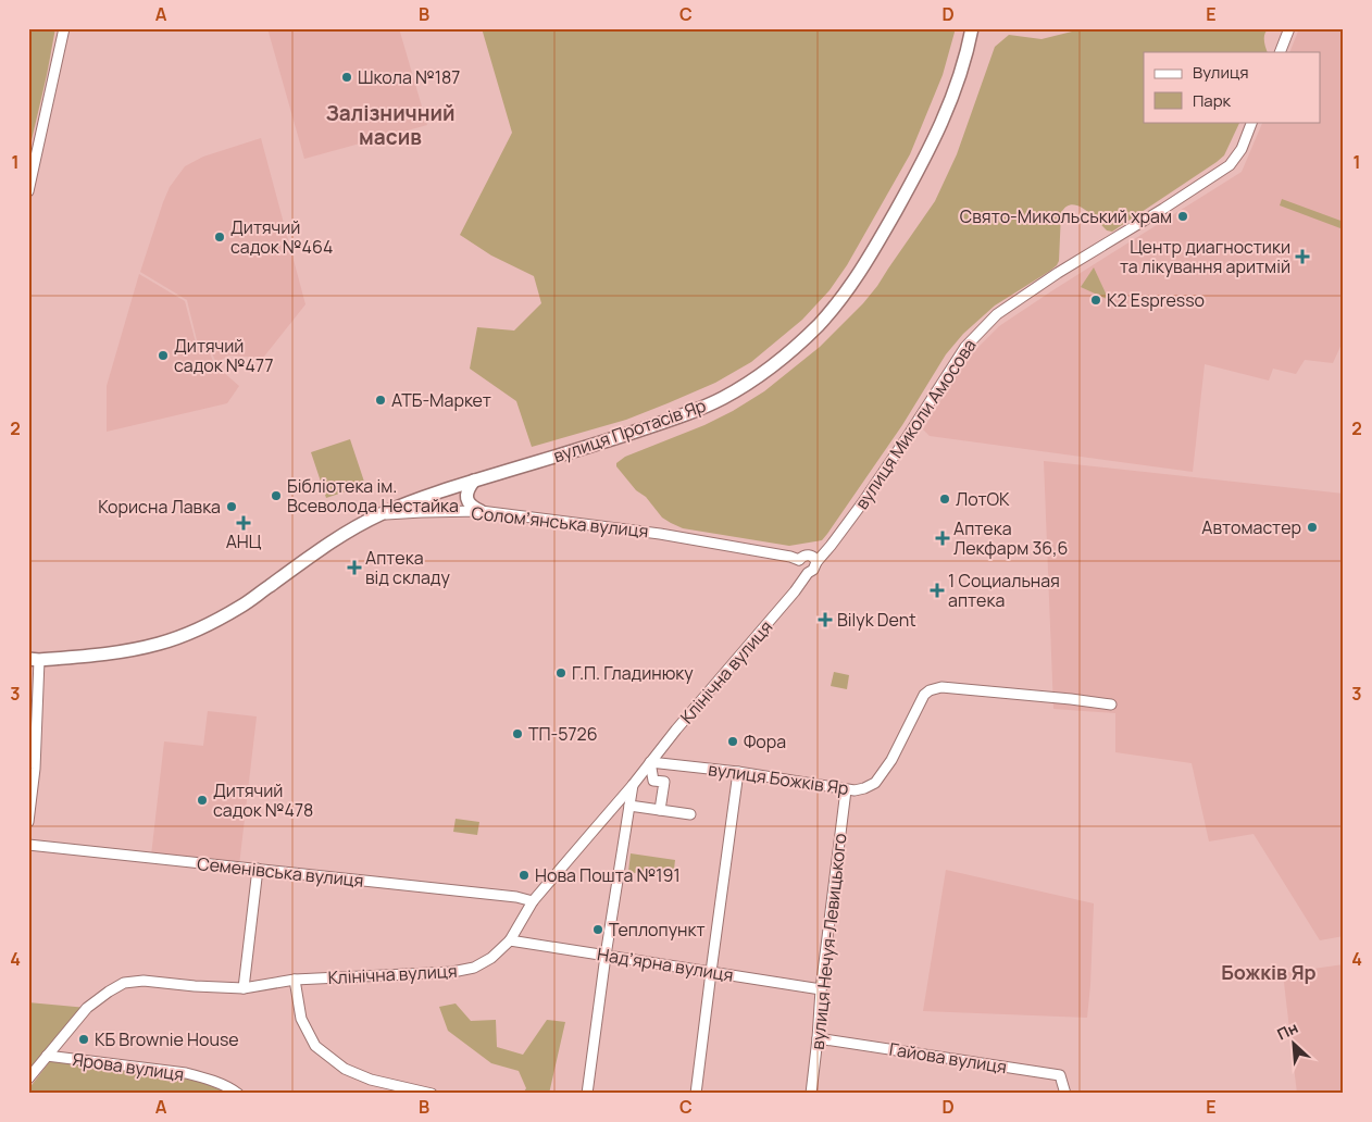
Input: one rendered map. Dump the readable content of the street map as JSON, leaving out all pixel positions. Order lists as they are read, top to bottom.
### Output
{
  "streets": {
    "main road": ["вулиця Протасів Яр", "Соломʼянська вулиця"],
    "street": [
      "вулиця Миколи Амосова",
      "Клінічна вулиця",
      "вулиця Божків Яр",
      "Семенівська вулиця",
      "вулиця Нечуя-Левицького",
      "Надʼярна вулиця",
      "Гайова вулиця",
      "Ярова вулиця"
    ]
  },
  "crossings": [
    ["вулиця Миколи Амосова", "Соломʼянська вулиця"],
    ["вулиця Миколи Амосова", "Клінічна вулиця"],
    ["вулиця Протасів Яр", "Соломʼянська вулиця"],
    ["Соломʼянська вулиця", "Клінічна вулиця"],
    ["Клінічна вулиця", "вулиця Божків Яр"],
    ["Клінічна вулиця", "Семенівська вулиця"],
    ["Клінічна вулиця", "Надʼярна вулиця"],
    ["Клінічна вулиця", "Ярова вулиця"],
    ["вулиця Божків Яр", "вулиця Нечуя-Левицького"],
    ["вулиця Нечуя-Левицького", "Надʼярна вулиця"],
    ["вулиця Нечуя-Левицького", "Гайова вулиця"]
  ],
  "districts": ["Залізничний масив", "Божків Яр"],
  "places": {
    "other": [
      "Школа №187",
      "Свято-Микольський храм",
      "Дитячий садок №464",
      "K2 Espresso",
      "Дитячий садок №477",
      "АТБ-Маркет",
      "Бібліотека ім. Всеволода Нестайка",
      "ЛотОК",
      "Корисна Лавка",
      "Автомастер",
      "Г.П. Гладинюку",
      "ТП-5726",
      "Фора",
      "Дитячий садок №478",
      "Нова Пошта №191",
      "Теплопункт",
      "КБ Brownie House"
    ],
    "health": [
      "Центр диагностики та лікування аритмій",
      "АНЦ",
      "Аптека Лекфарм 36,6",
      "Аптека від складу",
      "1 Социальная аптека",
      "Bilyk Dent"
    ]
  },
  "legend": ["Вулиця", "Парк"],
  "north": "top left",
  "grid": {
    "columns": [
      "A",
      "B",
      "C",
      "D",
      "E"
    ],
    "rows": [
      "1",
      "2",
      "3",
      "4"
    ]
  }
}
